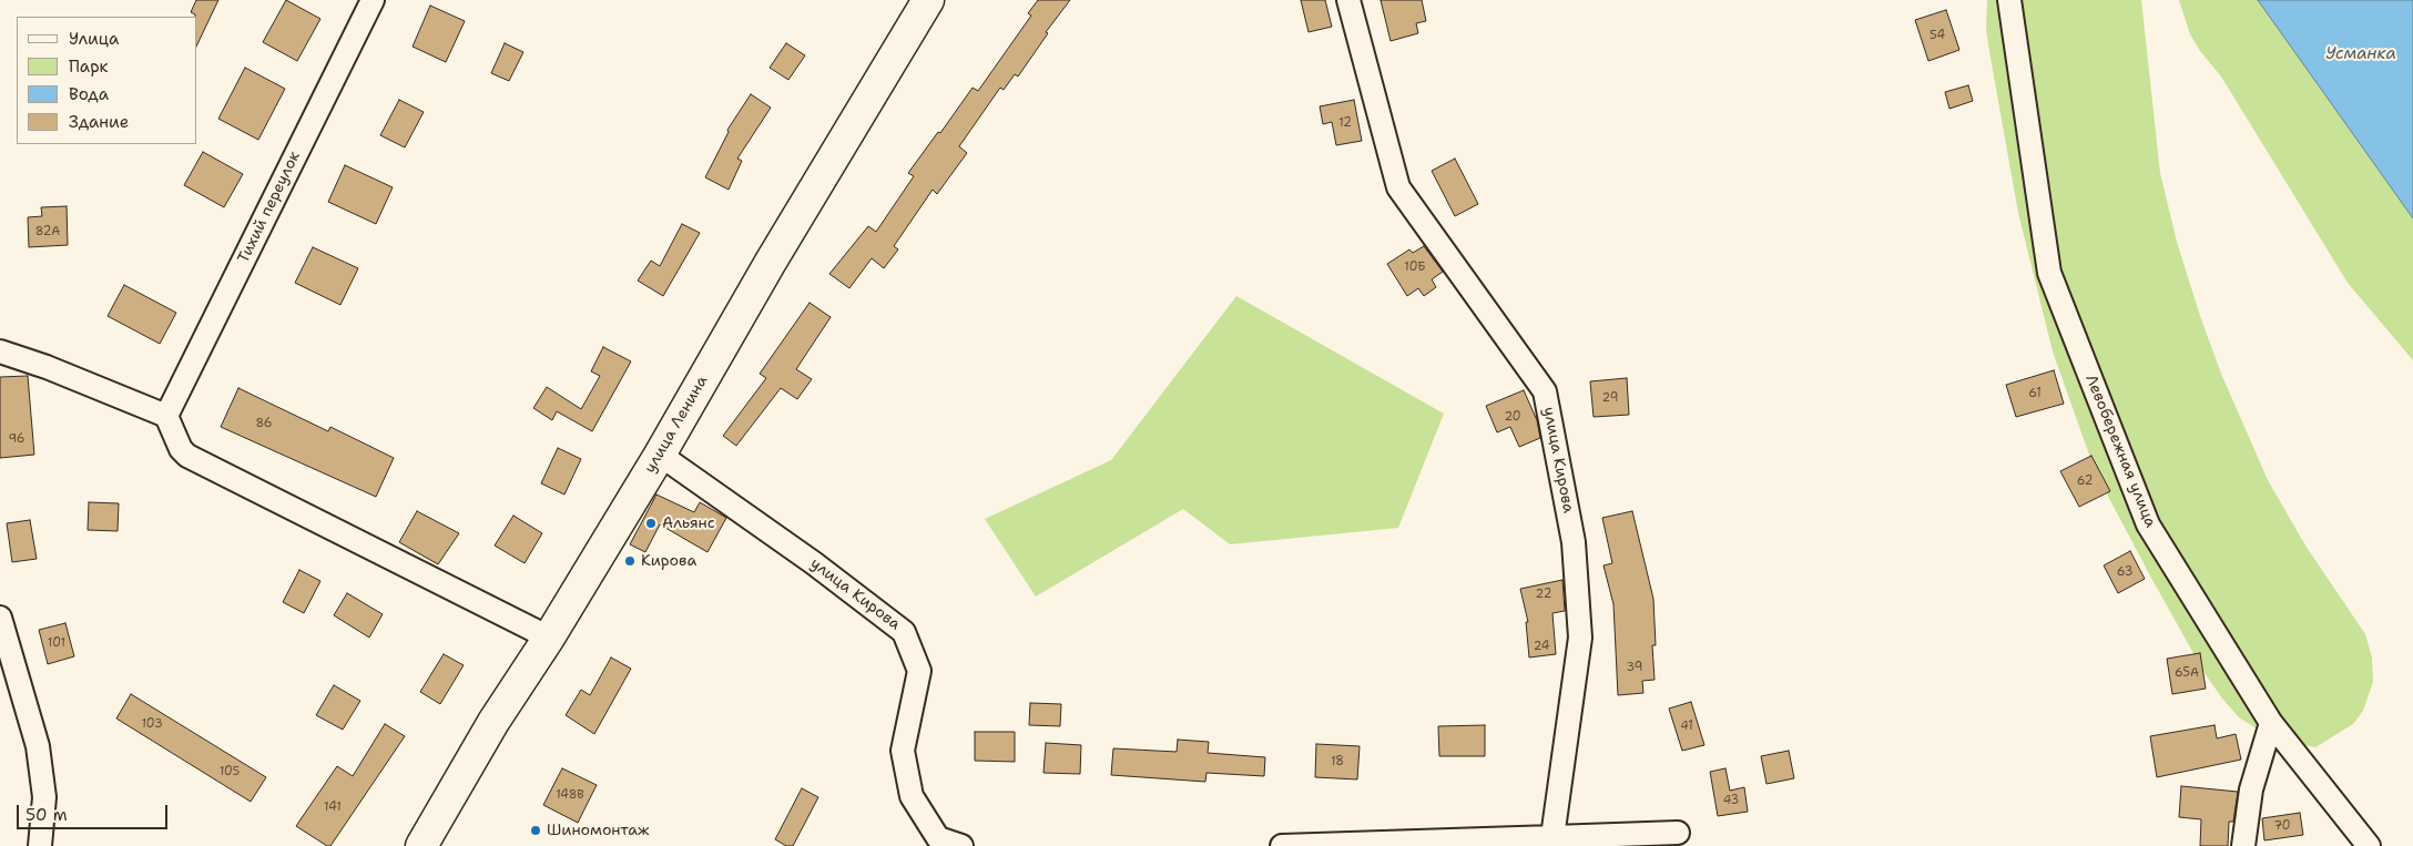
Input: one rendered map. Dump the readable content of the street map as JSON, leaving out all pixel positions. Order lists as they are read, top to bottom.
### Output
{
  "streets": {
    "main road": ["улица Ленина"],
    "street": ["Тихий переулок", "Левобережная улица", "улица Кирова"]
  },
  "crossings": [
    ["улица Ленина", "улица Кирова"]
  ],
  "water": ["Усманка"],
  "places": ["Альянс", "Кирова", "Шиномонтаж"],
  "house_numbers": [
    "54",
    "12",
    "82А",
    "10Б",
    "61",
    "29",
    "20",
    "86",
    "96",
    "62",
    "63",
    "22",
    "101",
    "24",
    "39",
    "65А",
    "103",
    "41",
    "18",
    "105",
    "148В",
    "43",
    "141",
    "70"
  ],
  "legend": [
    "Улица",
    "Парк",
    "Вода",
    "Здание"
  ],
  "scale_bar": "50 m"
}
